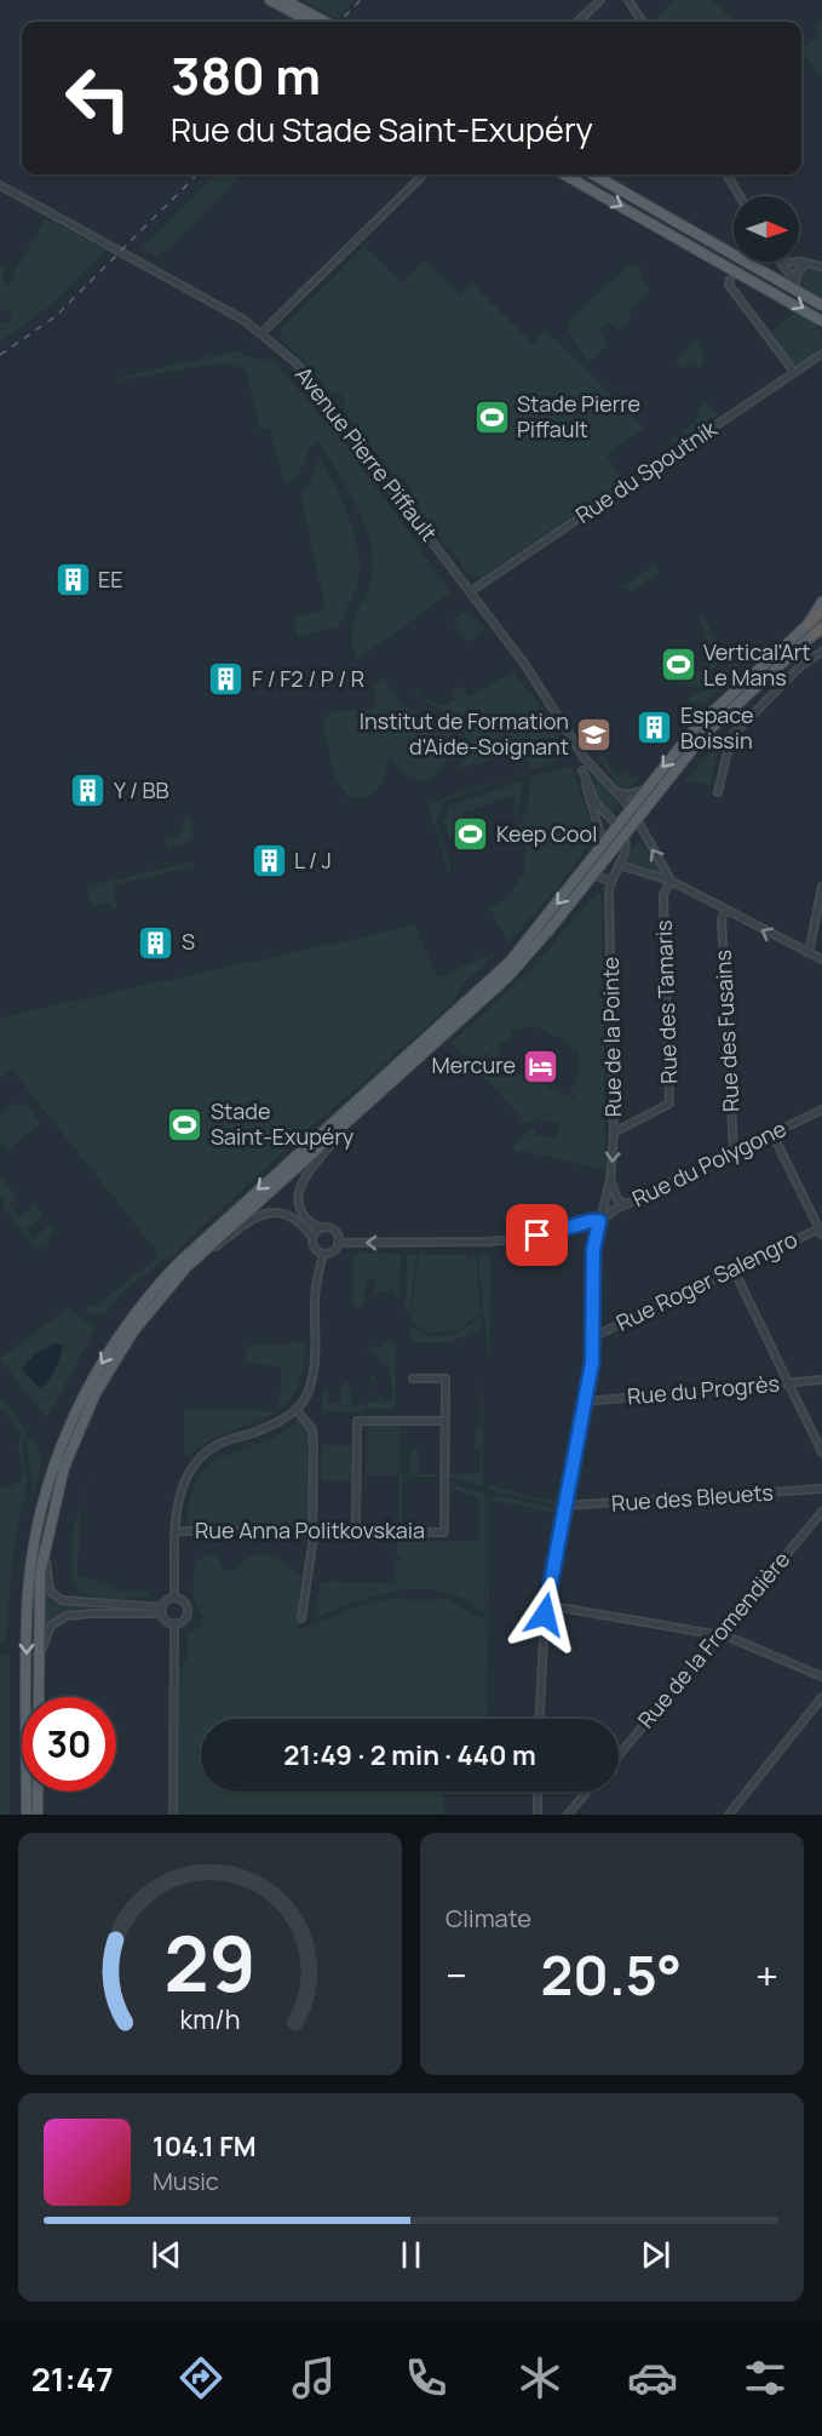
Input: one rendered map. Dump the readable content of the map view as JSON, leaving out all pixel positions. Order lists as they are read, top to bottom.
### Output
{
  "streets": {
    "street": [
      "Avenue Pierre Piffault",
      "Rue du Spoutnik",
      "Rue des Tamaris",
      "Rue des Fusains",
      "Rue de la Pointe",
      "Rue du Polygone",
      "Rue Roger Salengro",
      "Rue du Progrès",
      "Rue des Bleuets",
      "Rue Anna Politkovskaia",
      "Rue de la Fromendière"
    ]
  },
  "crossings": [
    ["Avenue Pierre Piffault", "Rue du Spoutnik"],
    ["Avenue Pierre Piffault", "Rue des Tamaris"],
    ["Rue des Tamaris", "Rue de la Pointe"],
    ["Rue des Fusains", "Rue du Polygone"],
    ["Rue de la Pointe", "Rue du Polygone"],
    ["Rue du Polygone", "Rue Roger Salengro"],
    ["Rue du Polygone", "Rue du Progrès"],
    ["Rue du Polygone", "Rue des Bleuets"]
  ],
  "places": {
    "sports": [
      "Stade Pierre Piffault",
      "Vertical'Art Le Mans",
      "Keep Cool",
      "Stade Saint-Exupéry"
    ],
    "building": [
      "EE",
      "F / F2 / P / R",
      "Espace Boissin",
      "Y / BB",
      "L / J",
      "S"
    ],
    "school or university": ["Institut de Formation d'Aide-Soignant"],
    "hotel": ["Mercure"]
  },
  "north": "right",
  "page": {
    "turn": ["380 m", "Rue du Stade Saint-Exupéry"],
    "limit": "30",
    "trip": "21:49 · 2 min · 440 m",
    "tile": "Climate",
    "heat": ["−", "20.5°", "+"],
    "song": ["104.1 FM", "Music"],
    "tabs": "21:47",
    "gauge": ["29", "km/h"]
  }
}
